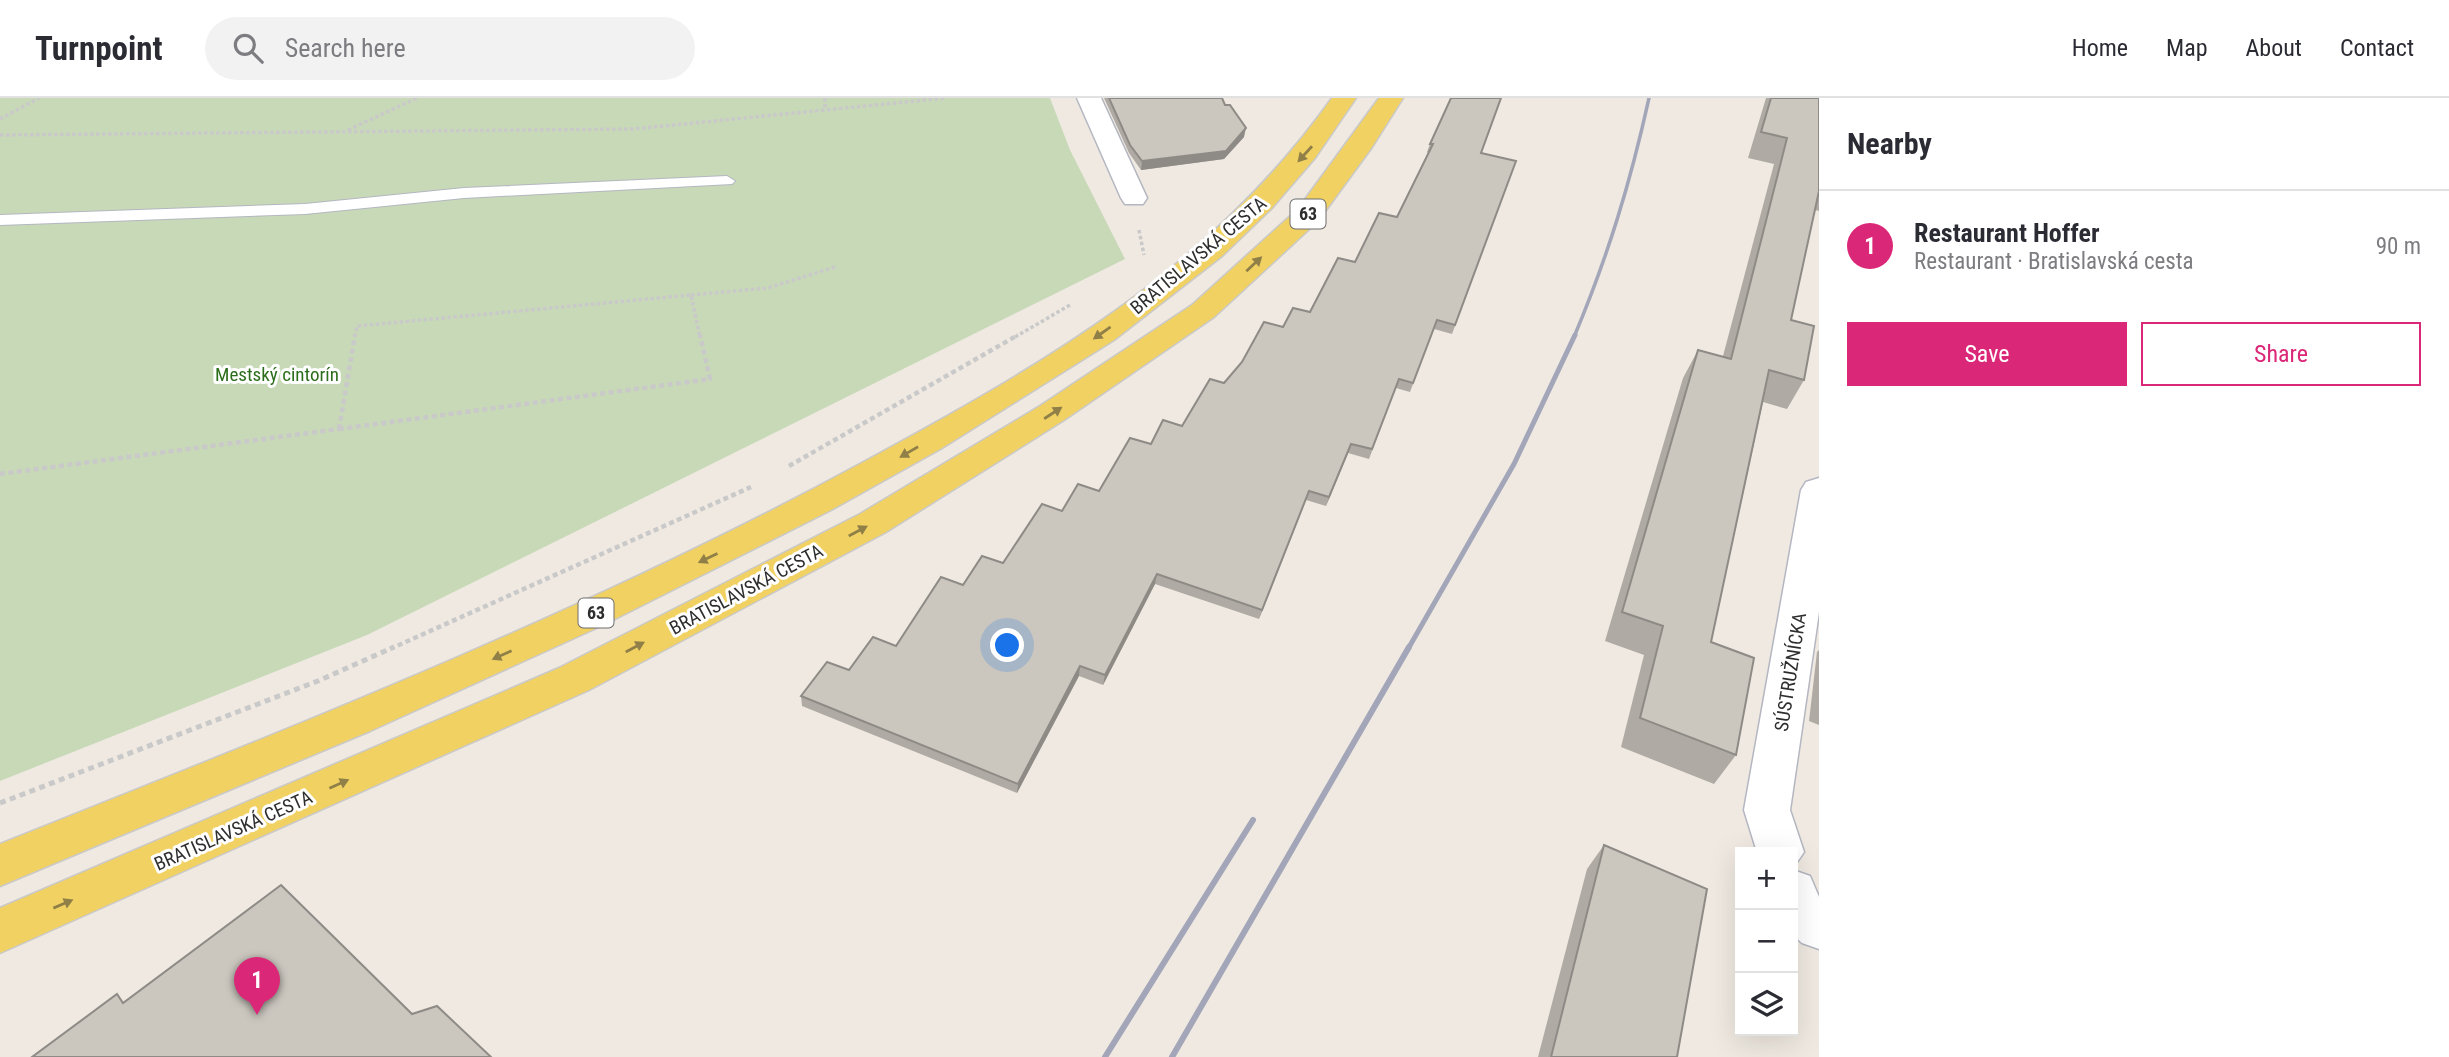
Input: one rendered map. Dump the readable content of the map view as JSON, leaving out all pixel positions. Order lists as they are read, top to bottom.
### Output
{
  "streets": {
    "main road": ["63", "BRATISLAVSKÁ CESTA"],
    "street": ["SÚSTRUŽNÍCKA"]
  },
  "parks": ["Mestský cintorín"],
  "page": {
    "header": "Turnpoint",
    "search": "Search here",
    "nav": [
      "Home",
      "Map",
      "About",
      "Contact"
    ],
    "heading": "Nearby",
    "list": [
      {
        "mark": "1",
        "name": "Restaurant Hoffer",
        "note": "Restaurant · Bratislavská cesta",
        "value": "90 m"
      }
    ],
    "buttons": ["Save", "Share"],
    "map_buttons": ["+", "−"],
    "pins": "1"
  }
}
